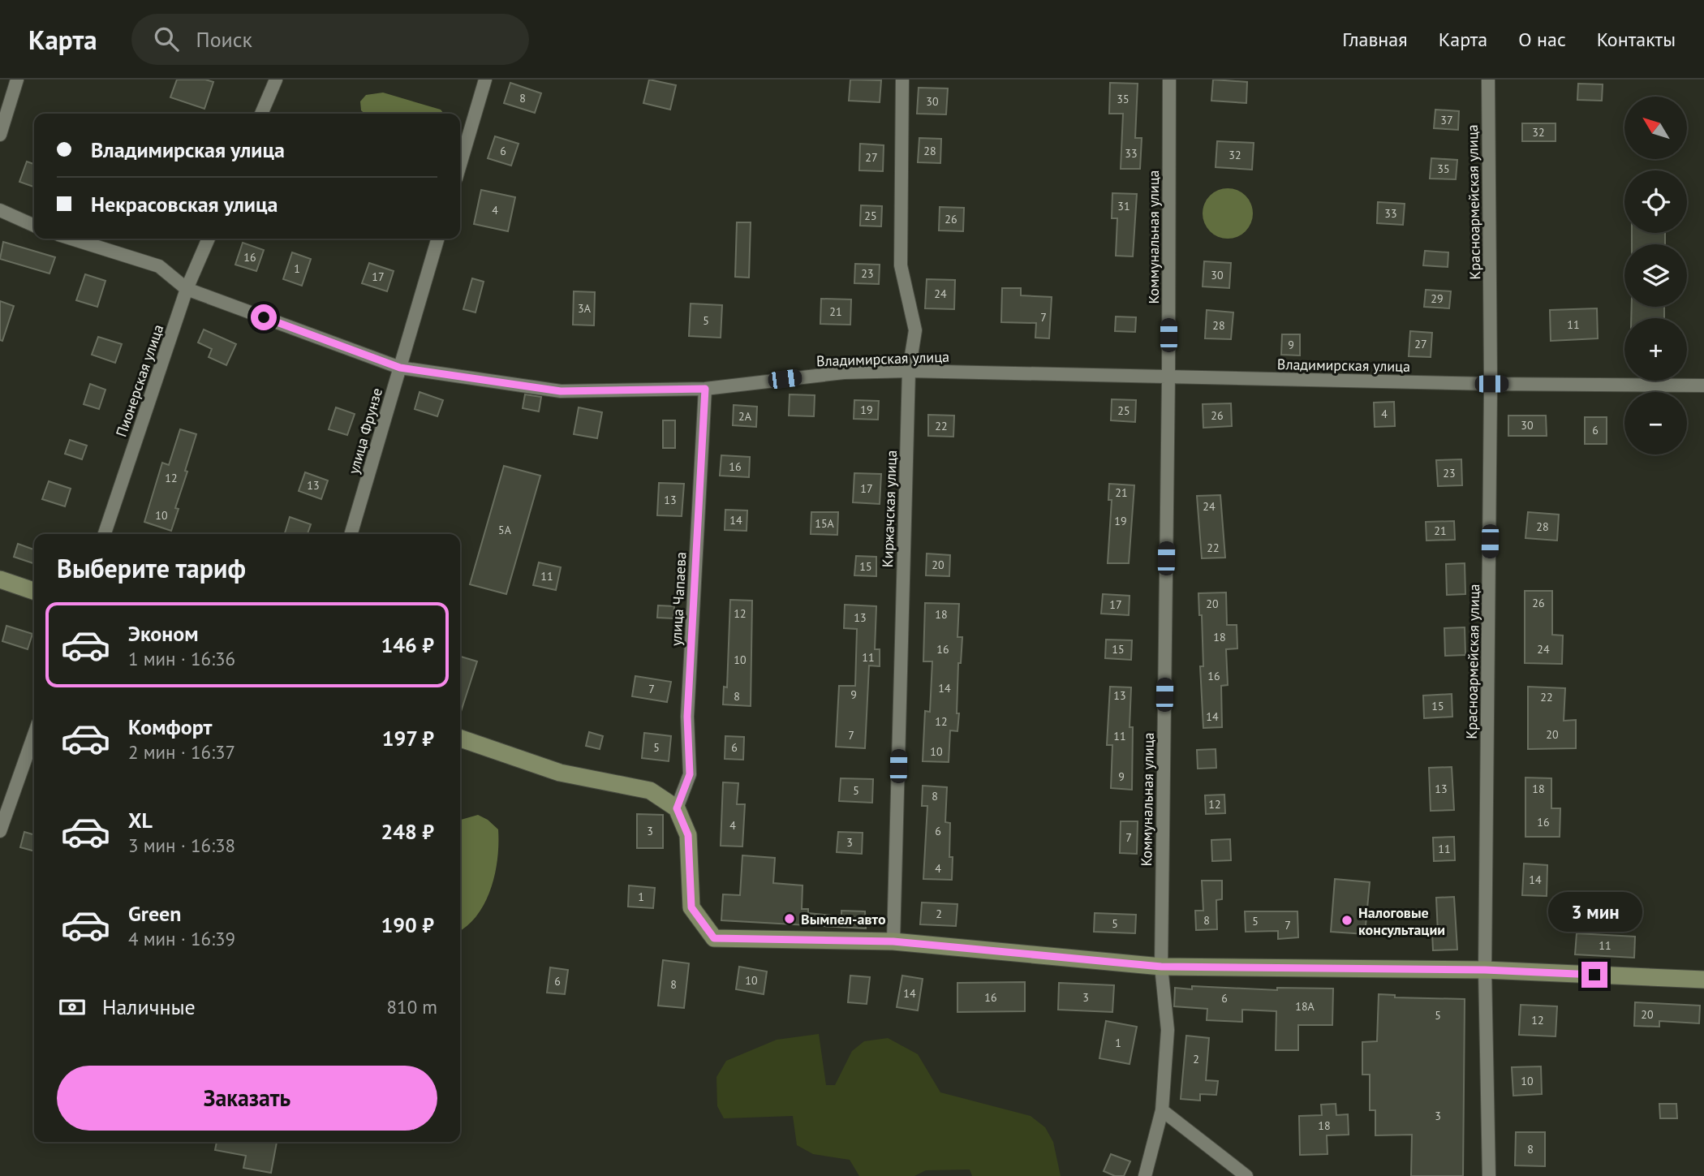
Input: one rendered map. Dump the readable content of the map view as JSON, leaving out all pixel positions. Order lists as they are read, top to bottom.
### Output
{
  "streets": {
    "street": [
      "Красноармейская улица",
      "Коммунальная улица",
      "Владимирская улица",
      "Пионерская улица",
      "улица Фрунзе",
      "Киржачская улица",
      "улица Чапаева"
    ]
  },
  "crossings": [
    ["Красноармейская улица", "Владимирская улица"],
    ["Коммунальная улица", "Владимирская улица"],
    ["Владимирская улица", "Пионерская улица"],
    ["Владимирская улица", "улица Фрунзе"],
    ["Владимирская улица", "Киржачская улица"],
    ["Владимирская улица", "улица Чапаева"]
  ],
  "places": ["Вымпел-авто", "Налоговые консультации"],
  "house_numbers": [
    "8",
    "35",
    "30",
    "37",
    "32",
    "6",
    "28",
    "33",
    "32",
    "27",
    "35",
    "31",
    "4",
    "33",
    "25",
    "26",
    "16",
    "1",
    "23",
    "30",
    "17",
    "24",
    "29",
    "3А",
    "21",
    "7",
    "5",
    "11",
    "28",
    "27",
    "9",
    "19",
    "25",
    "4",
    "26",
    "2А",
    "30",
    "22",
    "6",
    "16",
    "23",
    "12",
    "13",
    "17",
    "21",
    "13",
    "24",
    "10",
    "14",
    "19",
    "15А",
    "28",
    "5А",
    "21",
    "22",
    "20",
    "15",
    "11",
    "26",
    "20",
    "17",
    "12",
    "18",
    "13",
    "18",
    "16",
    "15",
    "24",
    "11",
    "10",
    "16",
    "14",
    "7",
    "9",
    "13",
    "8",
    "22",
    "15",
    "14",
    "12",
    "20",
    "7",
    "11",
    "5",
    "6",
    "10",
    "9",
    "13",
    "18",
    "5",
    "8",
    "12",
    "16",
    "4",
    "3",
    "6",
    "7",
    "3",
    "11",
    "4",
    "14",
    "1",
    "2",
    "8",
    "5",
    "5",
    "7",
    "11",
    "10",
    "6",
    "8",
    "14",
    "16",
    "3",
    "6",
    "18А",
    "20",
    "5",
    "12",
    "1",
    "2",
    "10",
    "3",
    "18",
    "8"
  ],
  "north": "top left",
  "page": {
    "header": "Карта",
    "search": "Поиск",
    "nav": [
      "Главная",
      "Карта",
      "О нас",
      "Контакты"
    ],
    "map_buttons": ["+", "−"],
    "banner": ["Владимирская улица", "Некрасовская улица"],
    "heading": "Выберите тариф",
    "list": [
      {
        "name": "Эконом",
        "note": "1 мин · 16:36",
        "value": "146 ₽"
      },
      {
        "name": "Комфорт",
        "note": "2 мин · 16:37",
        "value": "197 ₽"
      },
      {
        "name": "XL",
        "note": "3 мин · 16:38",
        "value": "248 ₽"
      },
      {
        "name": "Green",
        "note": "4 мин · 16:39",
        "value": "190 ₽"
      }
    ],
    "bubble": "3 мин",
    "pay": ["Наличные", "810 m"],
    "buttons": "Заказать"
  }
}
